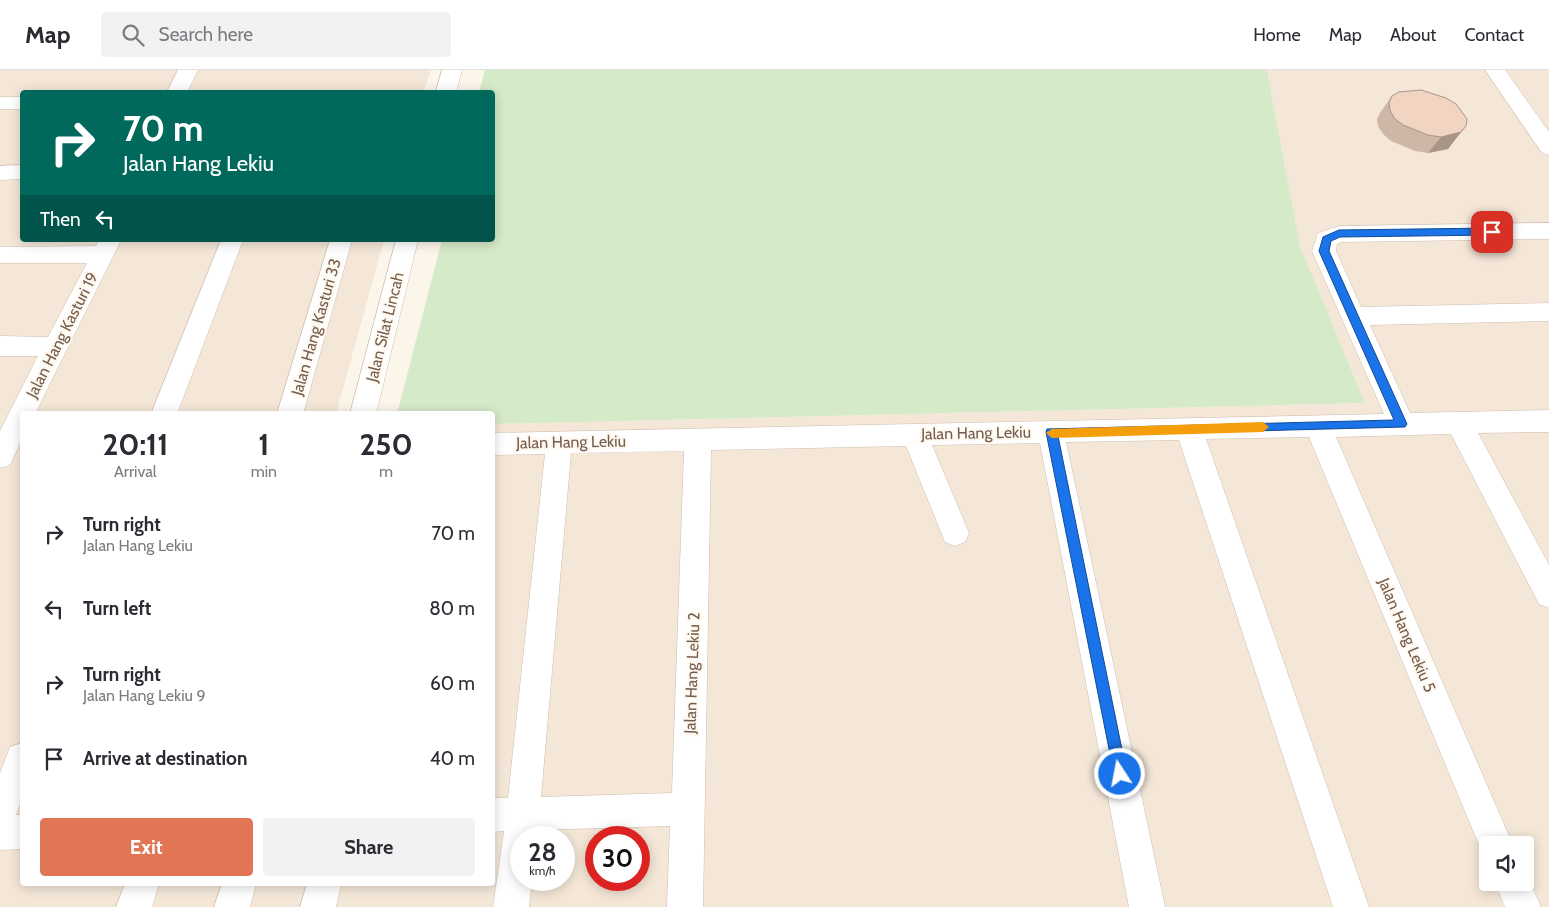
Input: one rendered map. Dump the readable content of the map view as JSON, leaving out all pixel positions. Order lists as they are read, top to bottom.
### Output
{
  "streets": {
    "street": [
      "Jalan Hang Kasturi 33",
      "Jalan Silat Lincah",
      "Jalan Hang Kasturi 19",
      "Jalan Hang Lekiu",
      "Jalan Hang Lekiu 5",
      "Jalan Hang Lekiu 2"
    ]
  },
  "crossings": [
    ["Jalan Hang Lekiu", "Jalan Hang Lekiu 5"],
    ["Jalan Hang Lekiu", "Jalan Hang Lekiu 2"]
  ],
  "page": {
    "header": "Map",
    "search": "Search here",
    "nav": [
      "Home",
      "Map",
      "About",
      "Contact"
    ],
    "turn": ["70 m", "Jalan Hang Lekiu"],
    "then": "Then",
    "eta": [
      "20:11",
      "Arrival",
      "1",
      "min",
      "250",
      "m"
    ],
    "list": [
      {
        "name": "Turn right",
        "note": "Jalan Hang Lekiu",
        "value": "70 m"
      },
      {
        "name": "Turn left",
        "value": "80 m"
      },
      {
        "name": "Turn right",
        "note": "Jalan Hang Lekiu 9",
        "value": "60 m"
      },
      {
        "name": "Arrive at destination",
        "value": "40 m"
      }
    ],
    "buttons": ["Exit", "Share"],
    "speed": "28 km/h",
    "limit": "30"
  }
}
